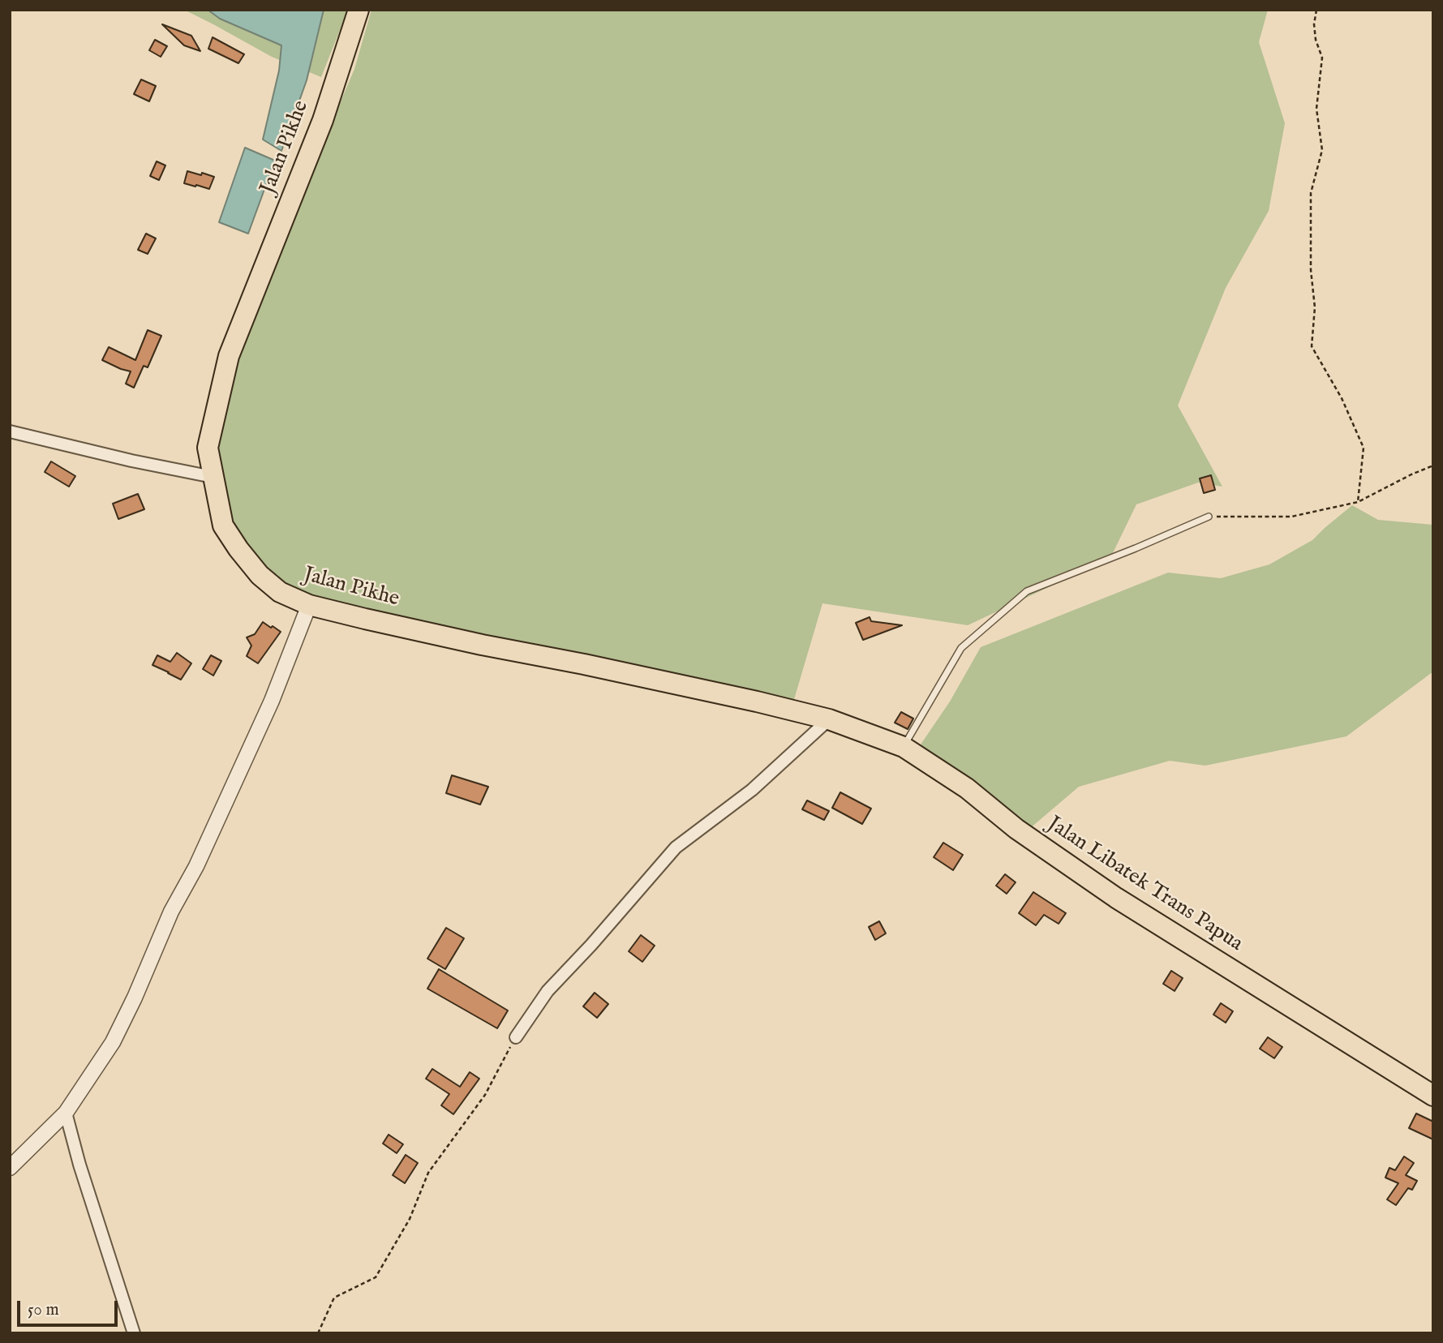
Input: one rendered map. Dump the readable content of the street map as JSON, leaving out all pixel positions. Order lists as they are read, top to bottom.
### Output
{
  "streets": {
    "highway": ["Jalan Pikhe", "Jalan Libatek Trans Papua"]
  },
  "crossings": [
    ["Jalan Pikhe", "Jalan Libatek Trans Papua"]
  ],
  "scale_bar": "50 m"
}
